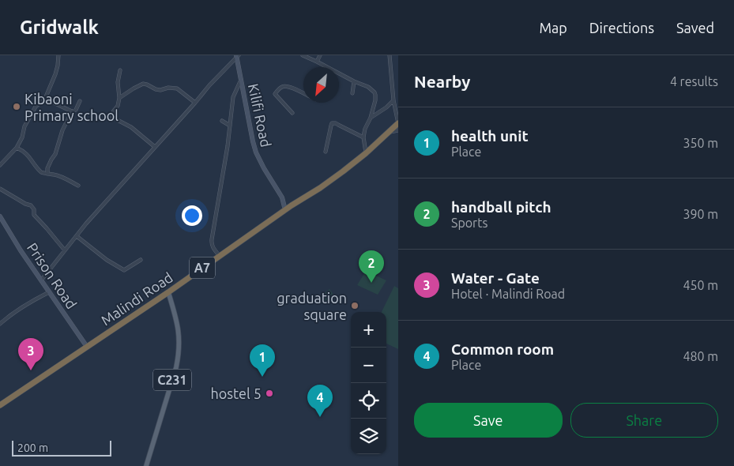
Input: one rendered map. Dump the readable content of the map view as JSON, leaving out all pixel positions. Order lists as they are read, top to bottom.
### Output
{
  "streets": {
    "highway": ["A7", "Malindi Road"],
    "main road": ["C231"],
    "street": ["Kilifi Road", "Prison Road"]
  },
  "crossings": [
    ["Kilifi Road", "Malindi Road"],
    ["Prison Road", "Malindi Road"],
    ["Malindi Road", "C231"]
  ],
  "places": ["Kibaoni Primary school", "graduation square", "hostel 5"],
  "scale_bar": "200 m",
  "north": "bottom left",
  "page": {
    "header": "Gridwalk",
    "nav": ["Map", "Directions", "Saved"],
    "heading": ["Nearby", "4 results"],
    "list": [
      {
        "mark": "1",
        "name": "health unit",
        "note": "Place",
        "value": "350 m"
      },
      {
        "mark": "2",
        "name": "handball pitch",
        "note": "Sports",
        "value": "390 m"
      },
      {
        "mark": "3",
        "name": "Water - Gate",
        "note": "Hotel · Malindi Road",
        "value": "450 m"
      },
      {
        "mark": "4",
        "name": "Common room",
        "note": "Place",
        "value": "480 m"
      }
    ],
    "pins": [
      "2",
      "3",
      "1",
      "4"
    ],
    "map_buttons": ["+", "−"],
    "buttons": ["Save", "Share"],
    "scale": "200 m"
  }
}
